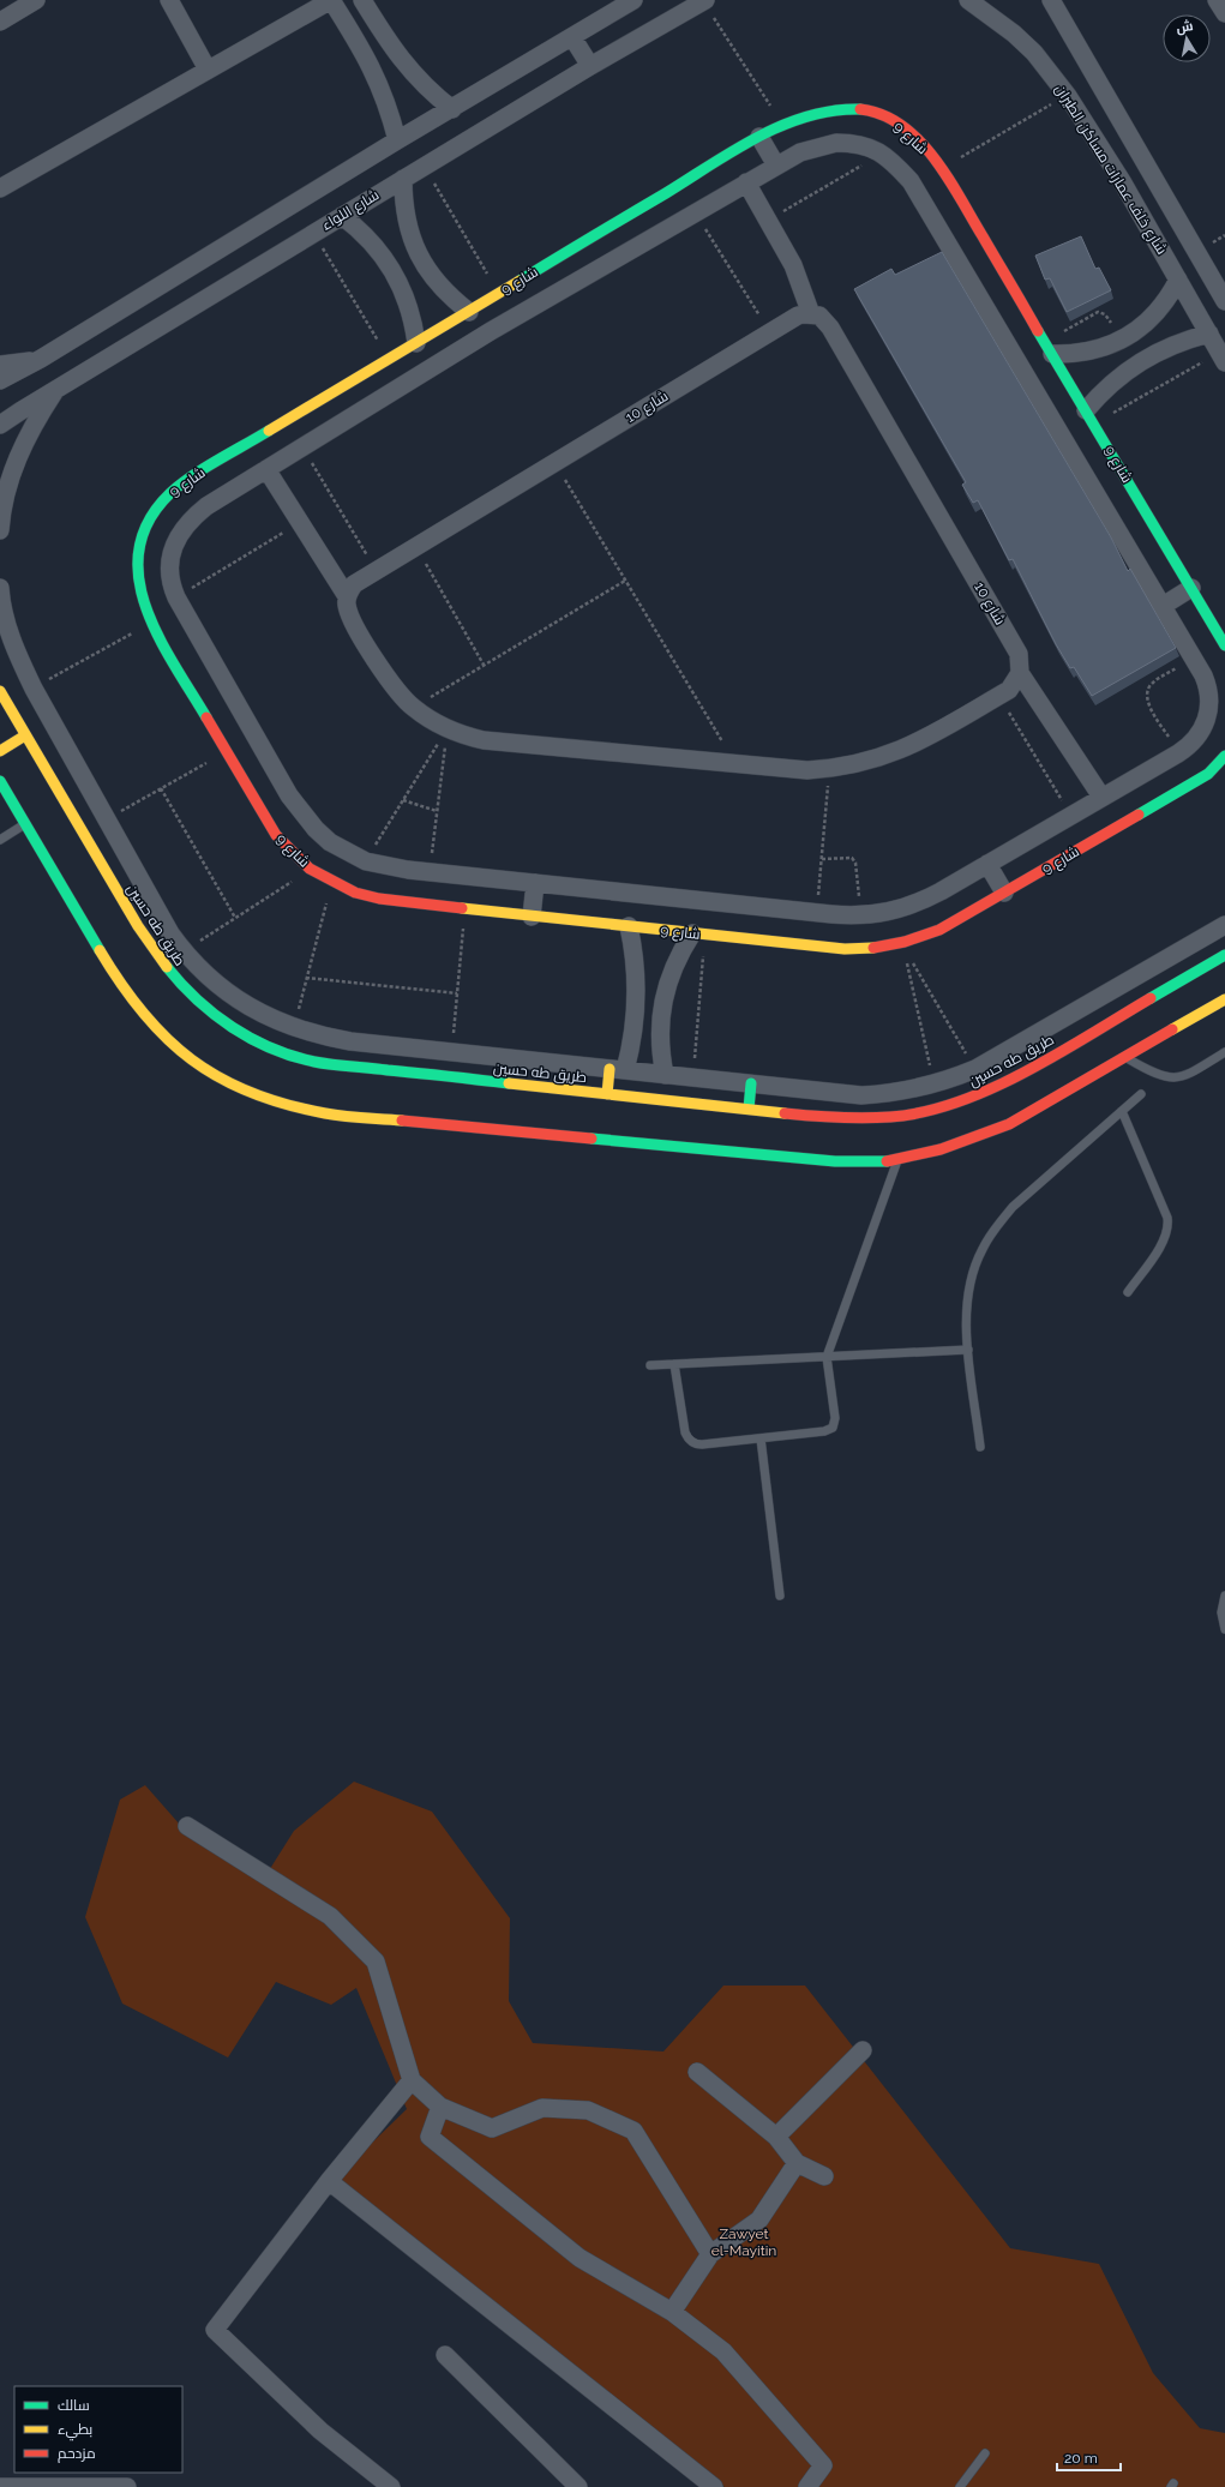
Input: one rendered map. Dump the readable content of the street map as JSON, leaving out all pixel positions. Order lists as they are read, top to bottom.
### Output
{
  "streets": {
    "main road": ["شارع 9", "طريق طه حسين"],
    "street": ["شارع خلف عمارات مساكن الطيران", "شارع اللواء", "شارع 10"]
  },
  "parks": ["Zawyet el-Mayitin"],
  "legend": ["سالك", "بطيء", "مزدحم"],
  "scale_bar": "20 m",
  "north": "top"
}
